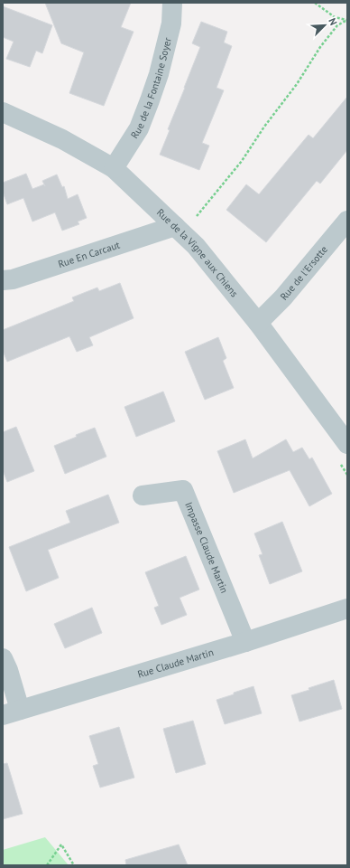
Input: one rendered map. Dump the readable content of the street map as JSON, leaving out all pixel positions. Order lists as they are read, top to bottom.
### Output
{
  "streets": {
    "street": [
      "Rue de la Fontaine Soyer",
      "Rue de la Vigne aux Chiens",
      "Rue En Carcaut",
      "Rue de l'Ersotte",
      "Impasse Claude Martin",
      "Rue Claude Martin"
    ]
  },
  "crossings": [
    ["Rue de la Fontaine Soyer", "Rue de la Vigne aux Chiens"],
    ["Rue de la Vigne aux Chiens", "Rue En Carcaut"],
    ["Rue de la Vigne aux Chiens", "Rue de l'Ersotte"],
    ["Impasse Claude Martin", "Rue Claude Martin"]
  ],
  "north": "top right"
}
